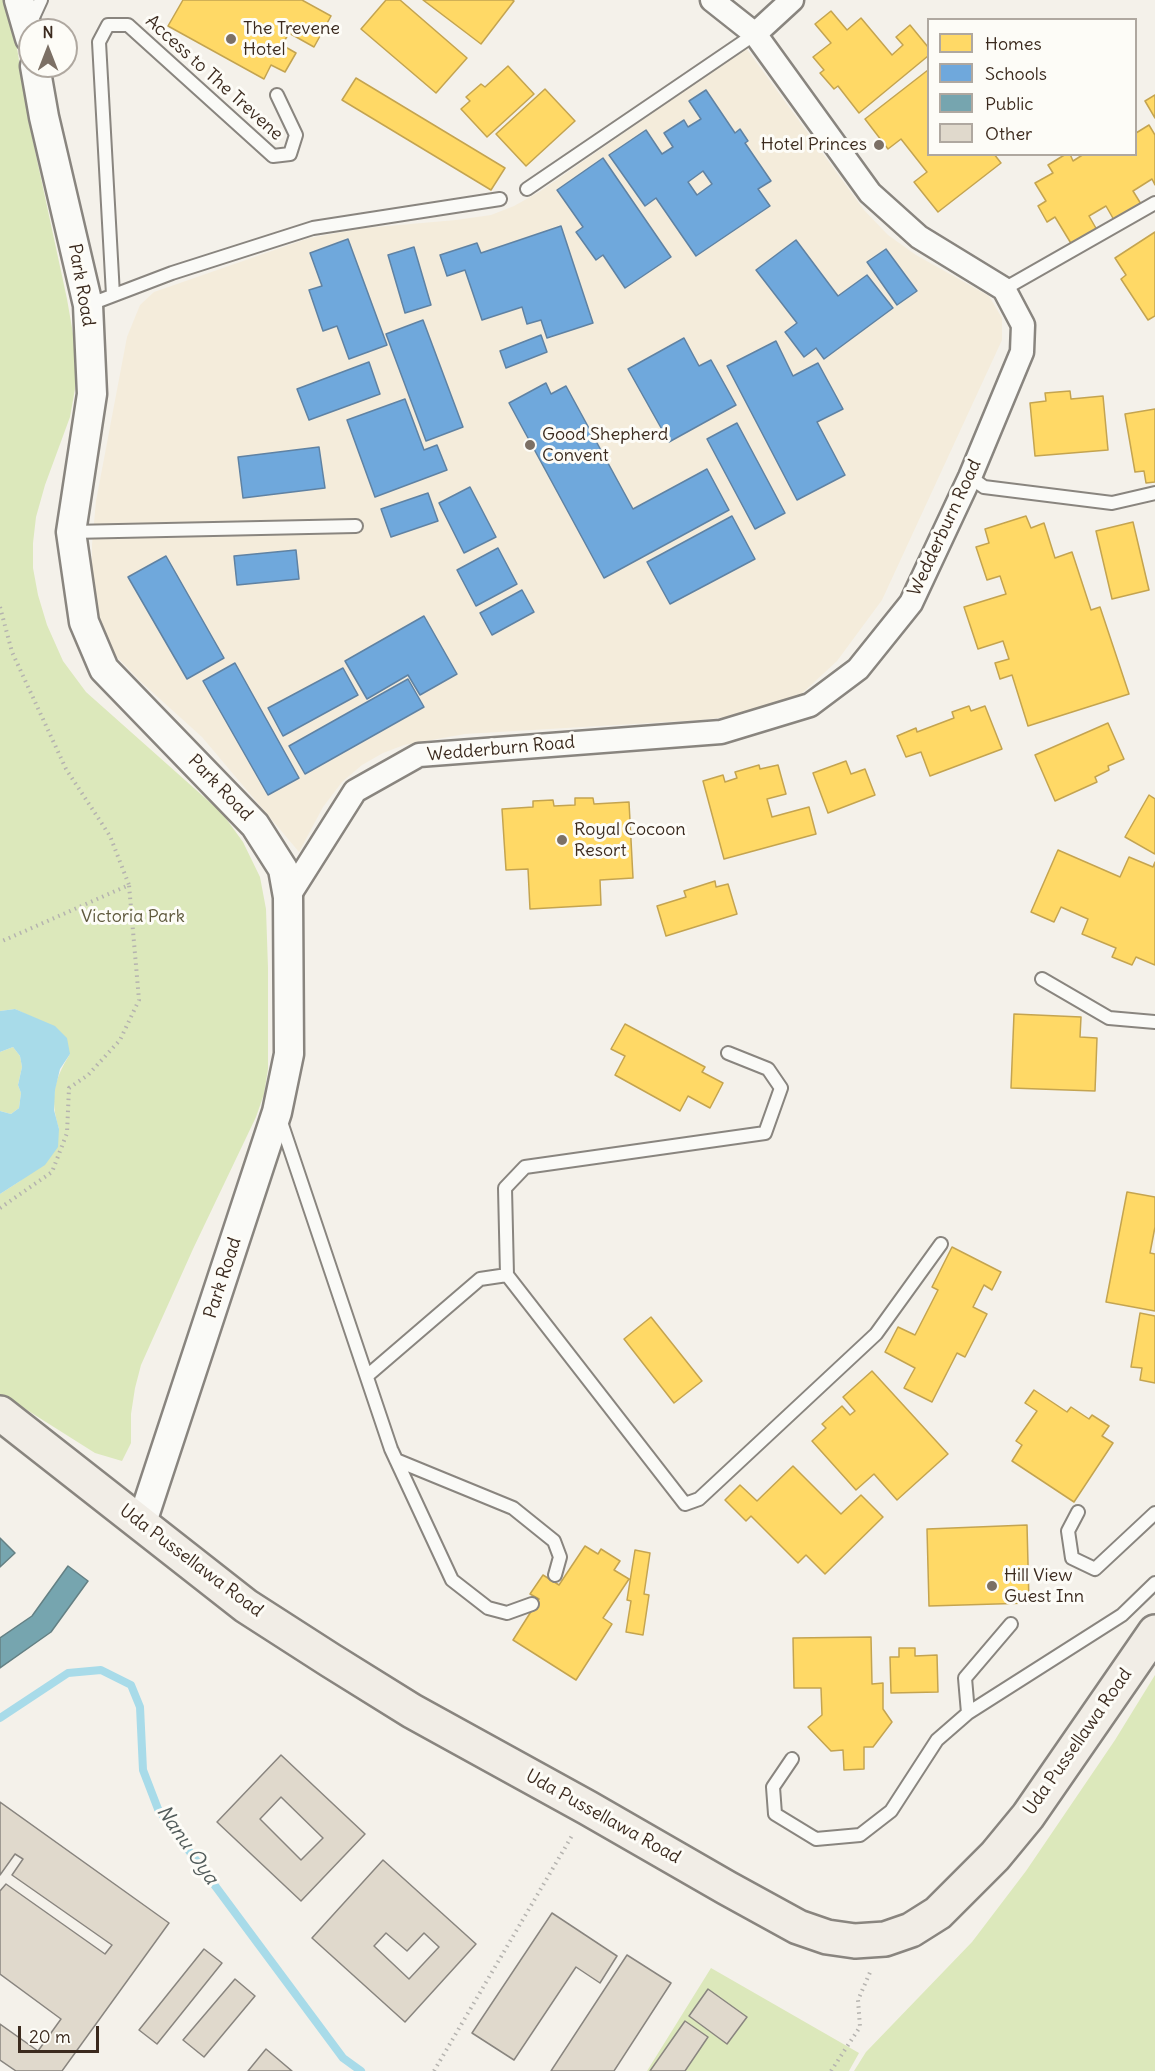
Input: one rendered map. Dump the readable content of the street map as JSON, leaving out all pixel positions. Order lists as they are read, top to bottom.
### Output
{
  "streets": {
    "main road": ["Uda Pussellawa Road"],
    "street": ["Park Road", "Wedderburn Road"],
    "lane": ["Access to The Trevene"]
  },
  "crossings": [
    ["Access to The Trevene", "Park Road"],
    ["Park Road", "Wedderburn Road"],
    ["Park Road", "Uda Pussellawa Road"]
  ],
  "water": ["Nanu Oya"],
  "parks": ["Victoria Park"],
  "places": [
    "The Trevene Hotel",
    "Hotel Princes",
    "Good Shepherd Convent",
    "Royal Cocoon Resort",
    "Hill View Guest Inn"
  ],
  "legend": [
    "Homes",
    "Schools",
    "Public",
    "Other"
  ],
  "scale_bar": "20 m",
  "north": "top"
}
